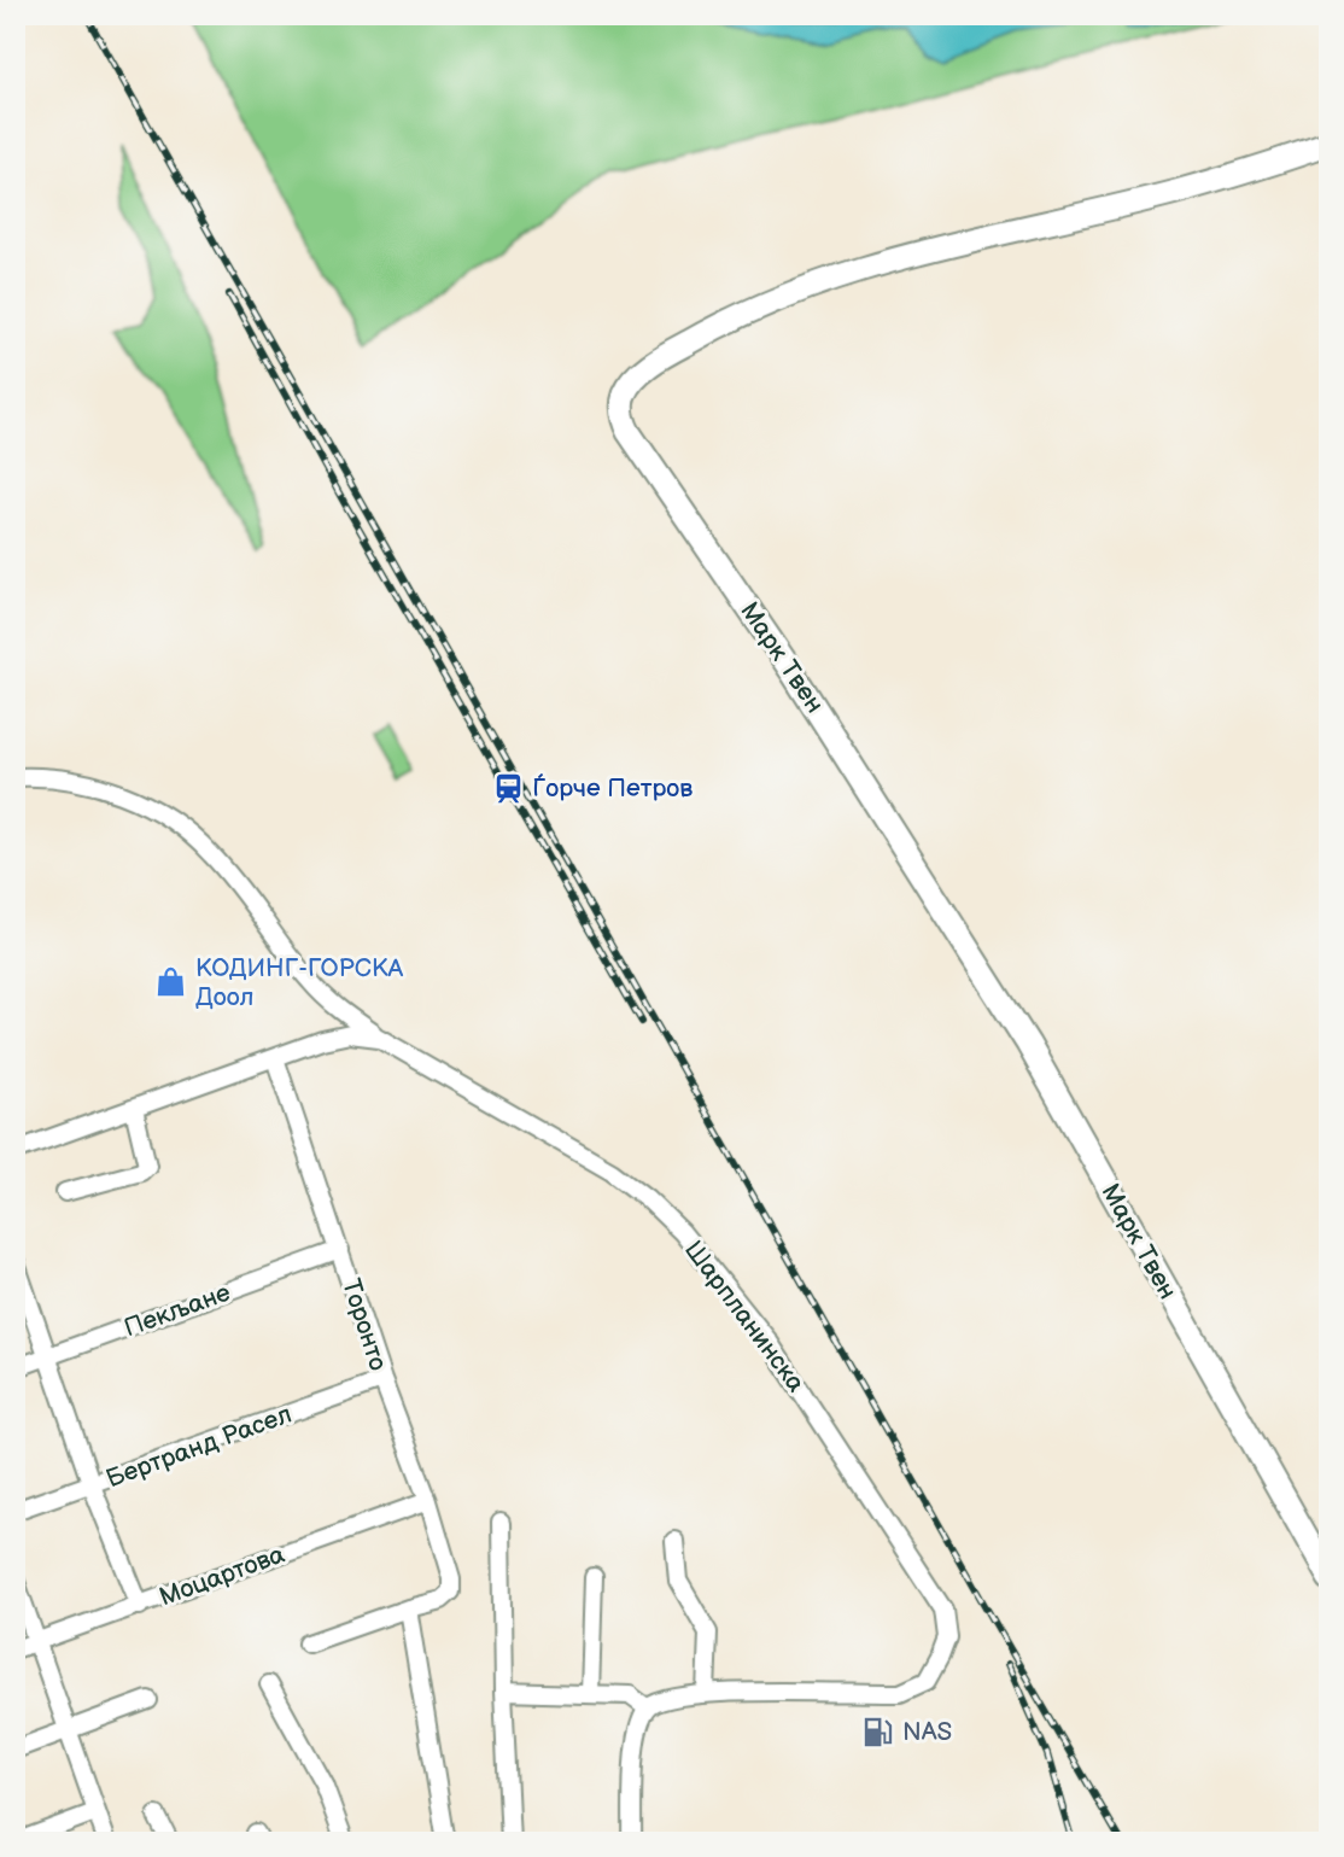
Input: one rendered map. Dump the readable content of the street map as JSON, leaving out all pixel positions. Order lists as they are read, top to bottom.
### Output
{
  "streets": {
    "street": [
      "Марк Твен",
      "Пекљане",
      "Шарпланинска",
      "Торонто",
      "Бертранд Расел",
      "Моцартова"
    ]
  },
  "crossings": [
    ["Пекљане", "Торонто"],
    ["Шарпланинска", "Торонто"],
    ["Торонто", "Бертранд Расел"],
    ["Торонто", "Моцартова"]
  ],
  "places": {
    "station": ["Ѓорче Петров"],
    "shop": ["КОДИНГ-ГОРСКА Доол"],
    "fuel station": ["NAS"]
  }
}
